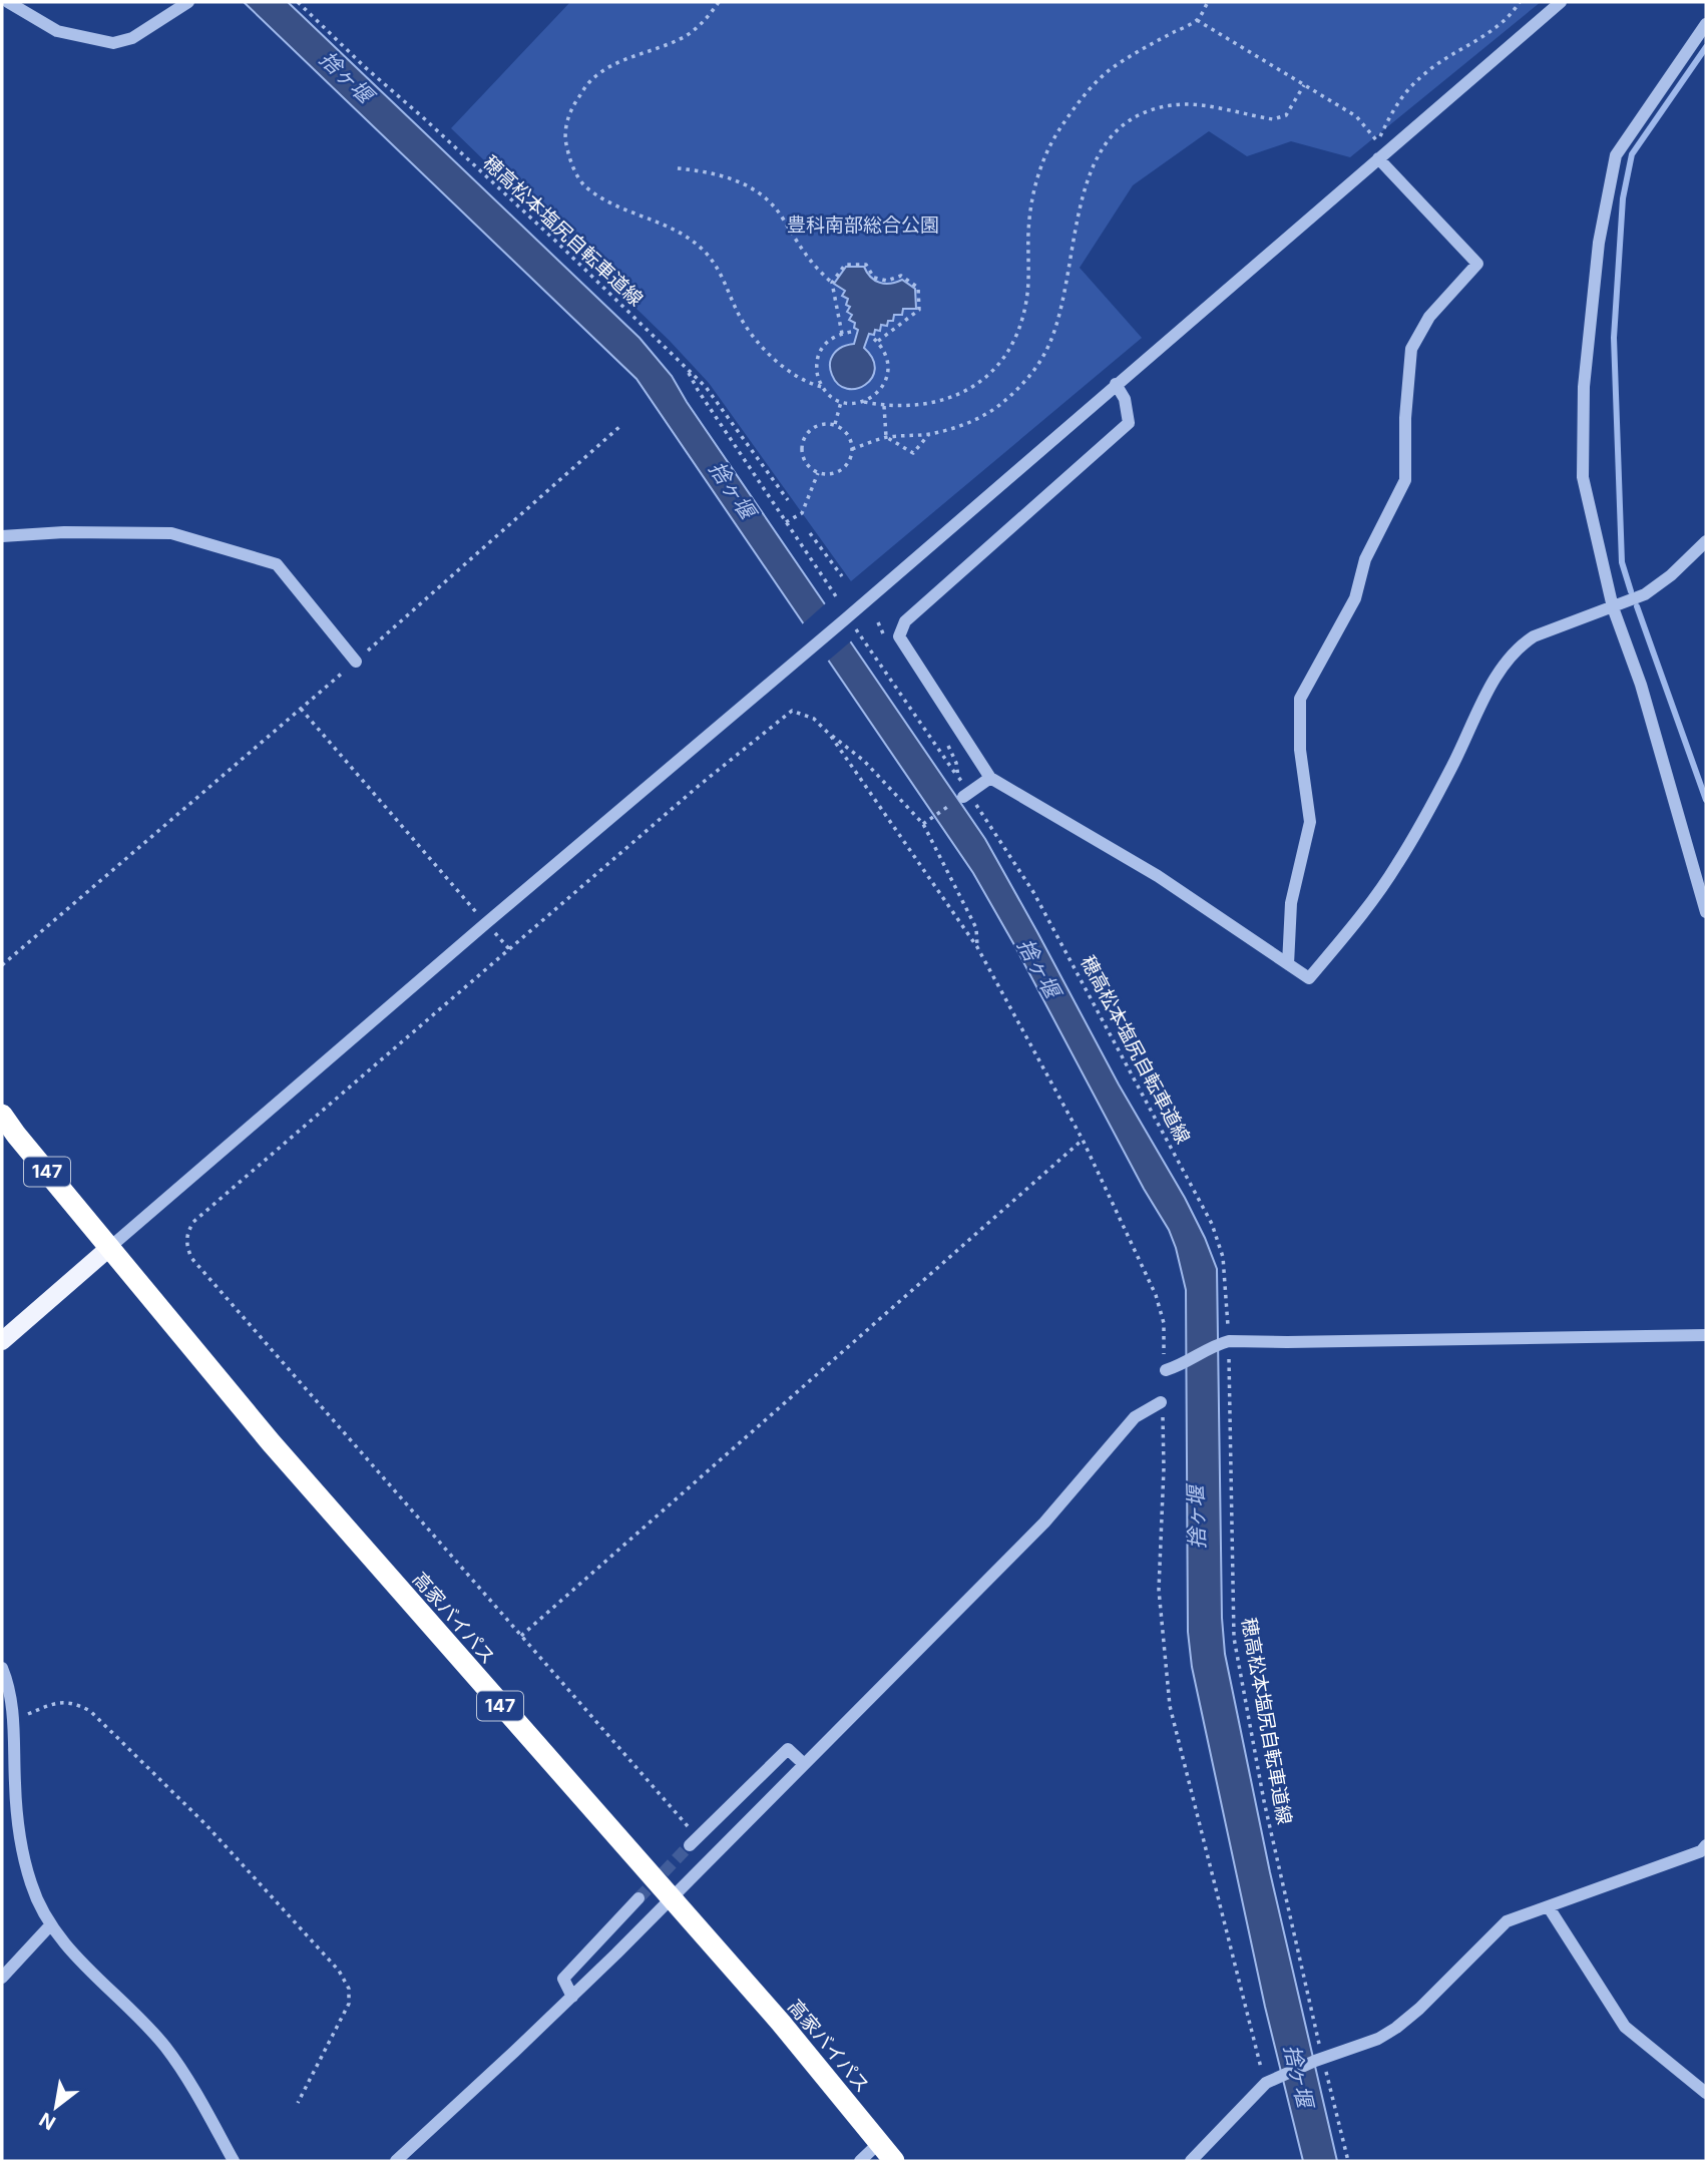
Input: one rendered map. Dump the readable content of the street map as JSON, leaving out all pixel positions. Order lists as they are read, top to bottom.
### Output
{
  "streets": {
    "highway": ["147", "高家バイパス"],
    "path": ["穂高松本塩尻自転車道線"]
  },
  "water": ["捨ヶ堰"],
  "parks": ["豊科南部総合公園"],
  "north": "bottom left"
}
